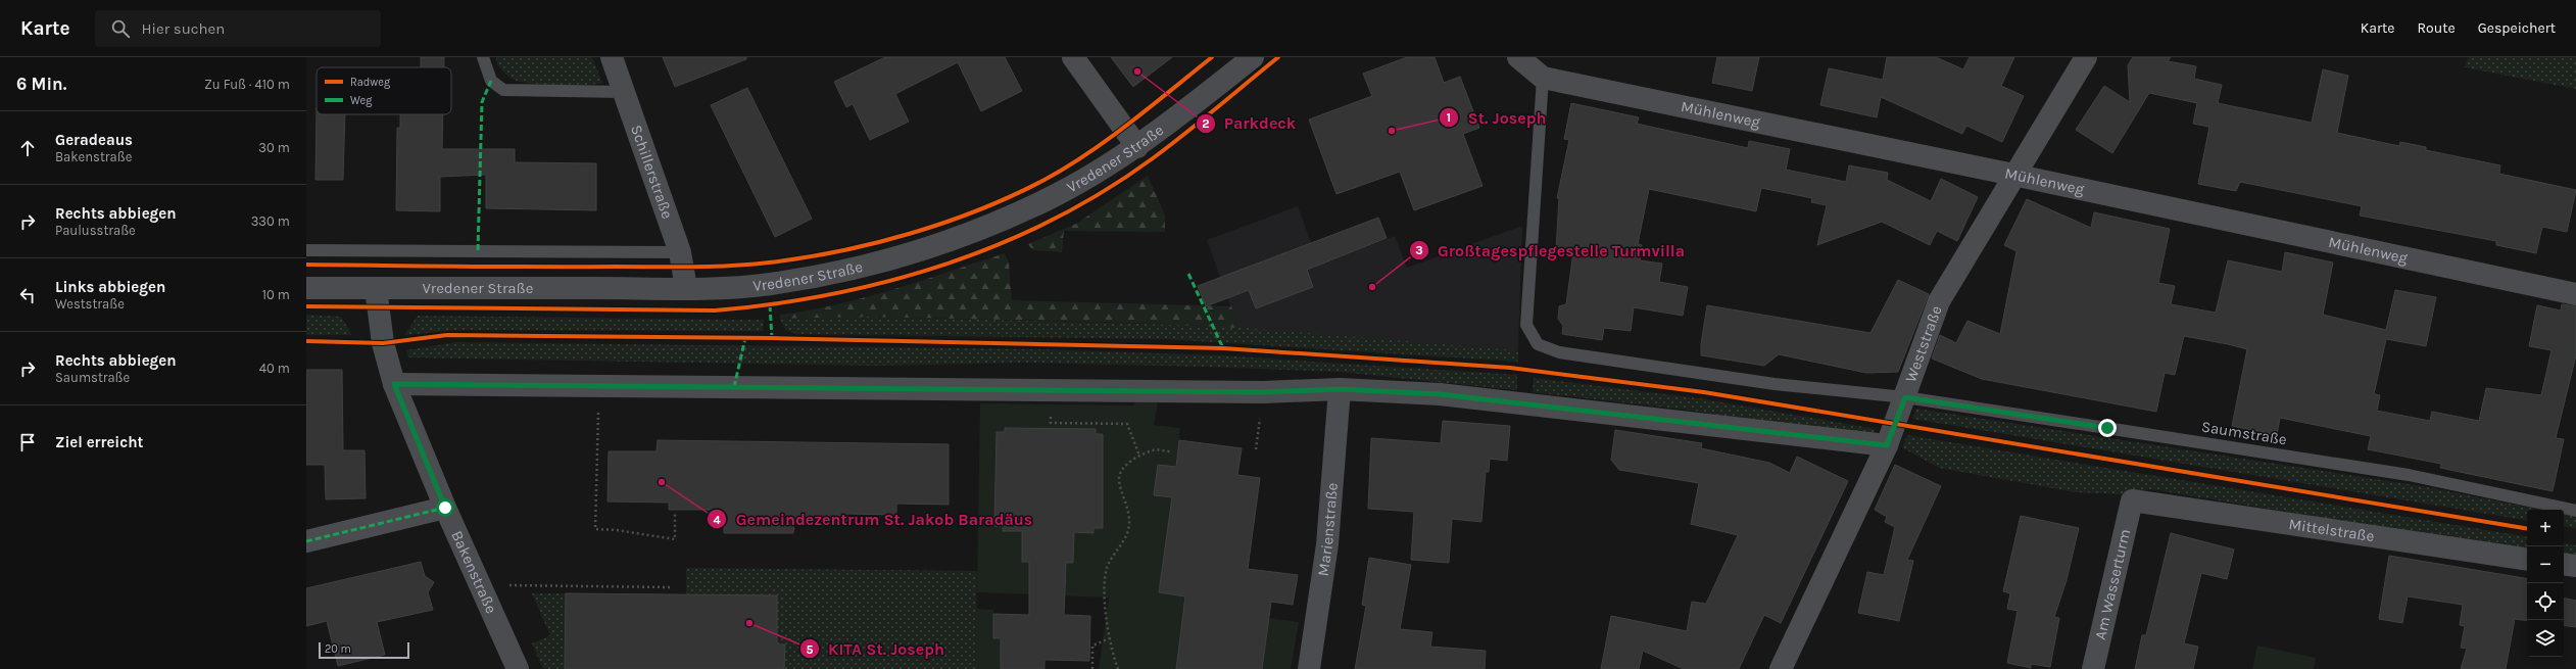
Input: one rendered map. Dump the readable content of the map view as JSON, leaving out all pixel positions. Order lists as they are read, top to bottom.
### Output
{
  "streets": {
    "street": [
      "Mühlenweg",
      "Vredener Straße",
      "Schillerstraße",
      "Weststraße",
      "Marienstraße",
      "Mittelstraße",
      "Bakenstraße",
      "Am Wasserturm"
    ],
    "lane": ["Saumstraße"]
  },
  "crossings": [
    ["Mühlenweg", "Weststraße"],
    ["Mühlenweg", "Saumstraße"],
    ["Vredener Straße", "Schillerstraße"],
    ["Vredener Straße", "Bakenstraße"],
    ["Weststraße", "Saumstraße"],
    ["Mittelstraße", "Am Wasserturm"]
  ],
  "places": [
    "Parkdeck",
    "St. Joseph",
    "Großtagespflegestelle Turmvilla",
    "Gemeindezentrum St. Jakob Baradäus",
    "KITA St. Joseph"
  ],
  "legend": ["Radweg", "Weg"],
  "scale_bar": "20 m",
  "page": {
    "header": "Karte",
    "search": "Hier suchen",
    "nav": ["Karte", "Route", "Gespeichert"],
    "heading": ["6 Min.", "Zu Fuß · 410 m"],
    "list": [
      ["Geradeaus", "Bakenstraße", "30 m"],
      ["Rechts abbiegen", "Paulusstraße", "330 m"],
      ["Links abbiegen", "Weststraße", "10 m"],
      ["Rechts abbiegen", "Saumstraße", "40 m"],
      "Ziel erreicht"
    ],
    "map_buttons": ["+", "−"],
    "scale": "20 m"
  }
}
